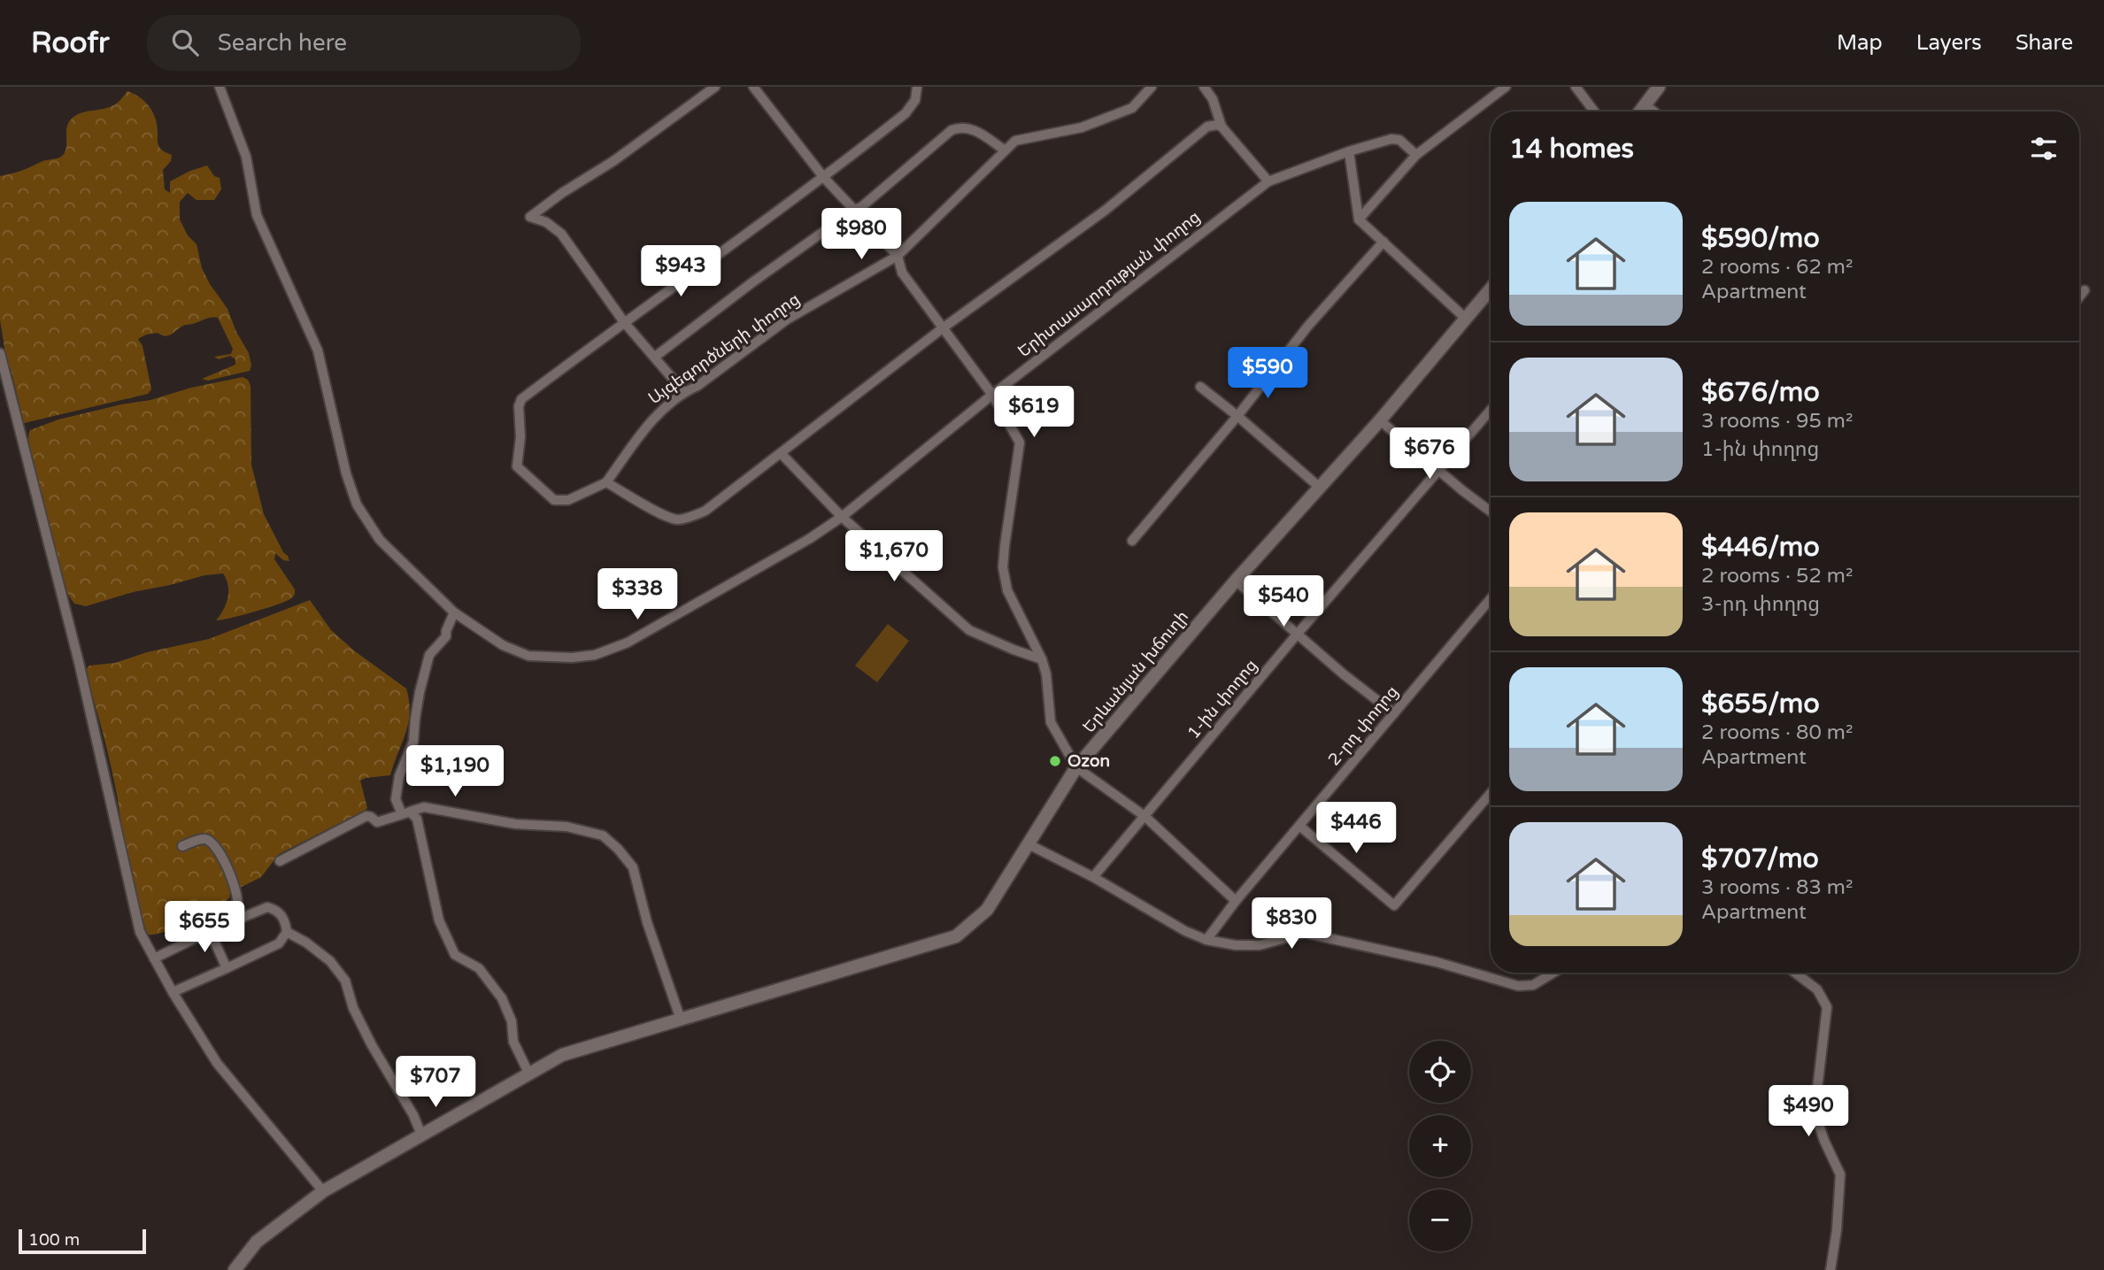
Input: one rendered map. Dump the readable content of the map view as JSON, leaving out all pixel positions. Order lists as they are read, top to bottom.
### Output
{
  "streets": {
    "main road": ["Երևանյան խճուղի"],
    "street": [
      "Երիտասարդության փողոց",
      "Այգեգործների փողոց",
      "1-ին փողոց",
      "2-րդ փողոց"
    ]
  },
  "places": ["Ozon"],
  "scale_bar": "100 m",
  "page": {
    "header": "Roofr",
    "search": "Search here",
    "nav": ["Map", "Layers", "Share"],
    "heading": "14 homes",
    "list": [
      {
        "name": "$590/mo",
        "note": "2 rooms · 62 m² · Apartment"
      },
      {
        "name": "$676/mo",
        "note": "3 rooms · 95 m² · 1-ին փողոց"
      },
      {
        "name": "$446/mo",
        "note": "2 rooms · 52 m² · 3-րդ փողոց"
      },
      {
        "name": "$655/mo",
        "note": "2 rooms · 80 m² · Apartment"
      },
      {
        "name": "$707/mo",
        "note": "3 rooms · 83 m² · Apartment"
      }
    ],
    "price": [
      "$980",
      "$943",
      "$590",
      "$619",
      "$676",
      "$1,670",
      "$338",
      "$540",
      "$1,190",
      "$446",
      "$830",
      "$655",
      "$707",
      "$490"
    ],
    "map_buttons": ["+", "−"],
    "scale": "100 m"
  }
}
